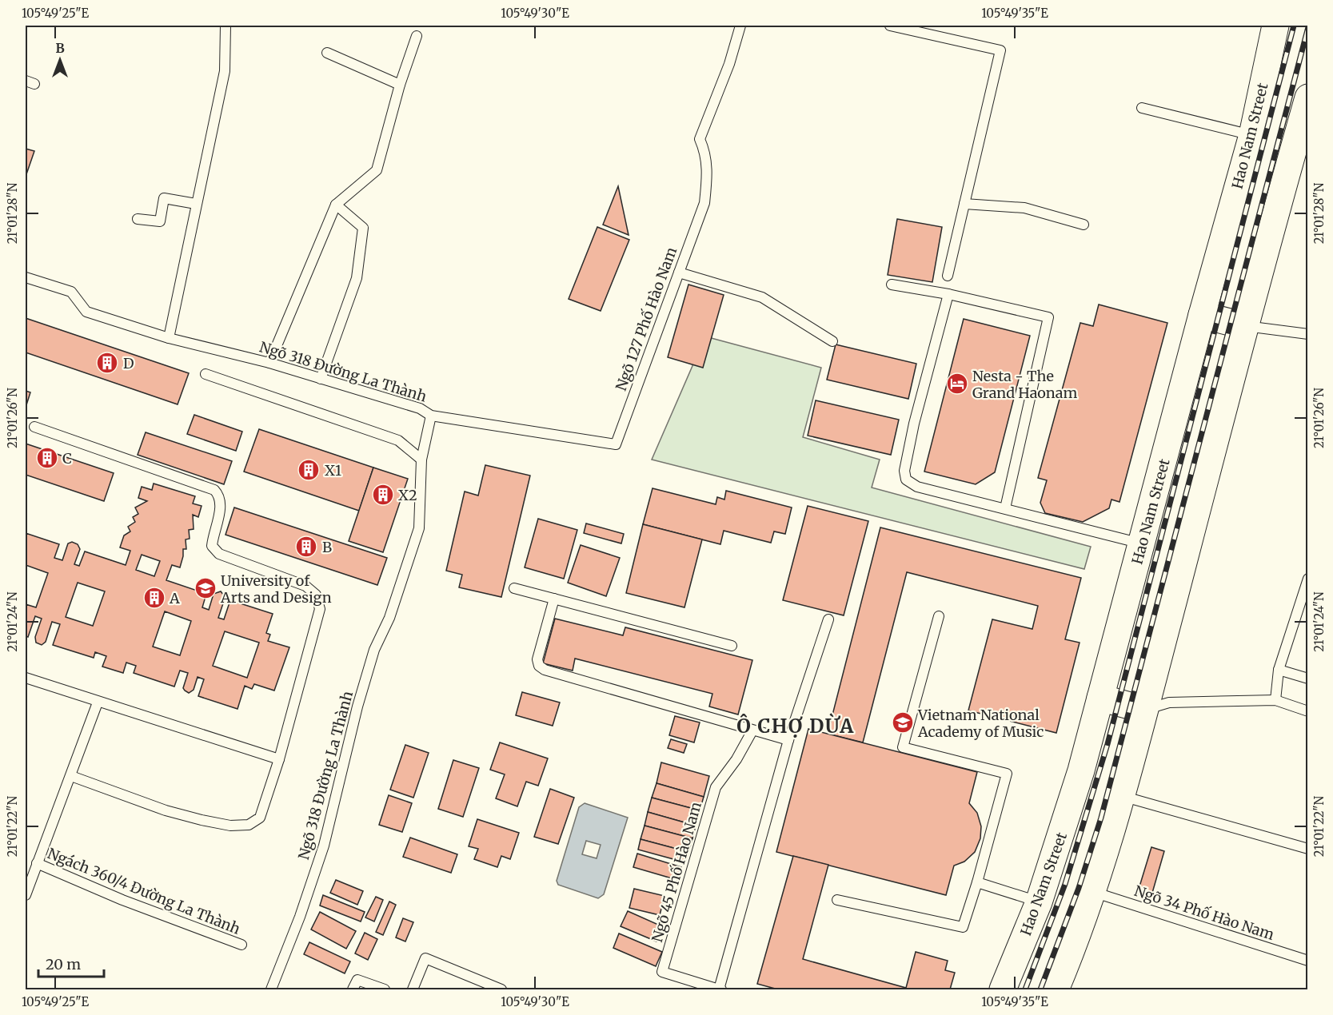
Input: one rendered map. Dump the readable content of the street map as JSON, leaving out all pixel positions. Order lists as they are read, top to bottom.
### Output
{
  "streets": {
    "main road": ["Hao Nam Street"],
    "lane": [
      "Ngõ 127 Phố Hào Nam",
      "Ngõ 318 Đường La Thành",
      "Ngõ 45 Phố Hào Nam",
      "Ngách 360/4 Đường La Thành",
      "Ngõ 34 Phố Hào Nam"
    ]
  },
  "crossings": [
    ["Ngõ 127 Phố Hào Nam", "Ngõ 318 Đường La Thành"]
  ],
  "districts": ["Ô CHỢ DỪA"],
  "places": {
    "building": [
      "D",
      "C",
      "X1",
      "X2",
      "B",
      "A"
    ],
    "hotel": ["Nesta - The Grand Haonam"],
    "school or university": ["University of Arts and Design", "Vietnam National Academy of Music"]
  },
  "scale_bar": "20 m",
  "north": "top",
  "coordinates": [
    "105°49'25\"E",
    "105°49'30\"E",
    "105°49'35\"E",
    "21°01'28\"N",
    "21°01'26\"N",
    "21°01'24\"N",
    "21°01'22\"N"
  ]
}
